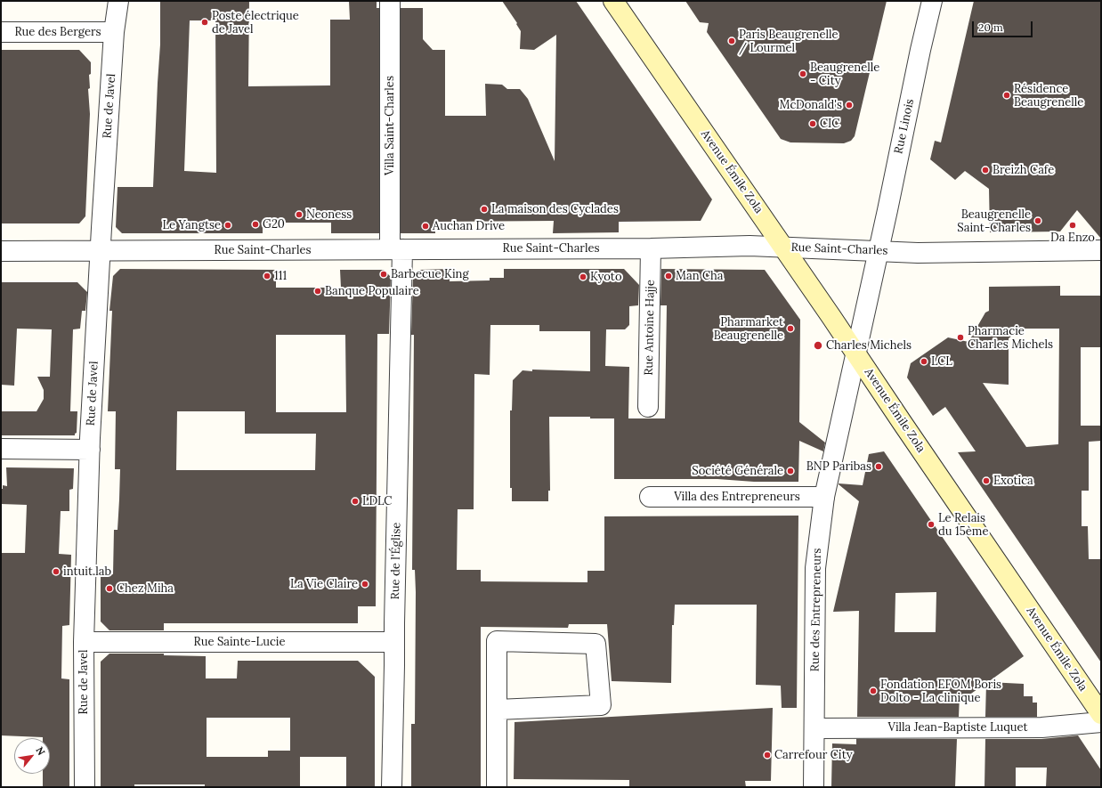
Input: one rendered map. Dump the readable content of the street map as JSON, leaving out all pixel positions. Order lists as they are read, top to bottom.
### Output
{
  "streets": {
    "main road": ["Avenue Émile Zola"],
    "street": [
      "Rue des Bergers",
      "Rue de Javel",
      "Villa Saint-Charles",
      "Rue Linois",
      "Rue Saint-Charles",
      "Rue Antoine Hajje",
      "Villa des Entrepreneurs",
      "Rue de l'Église",
      "Rue des Entrepreneurs",
      "Rue Sainte-Lucie",
      "Villa Jean-Baptiste Luquet"
    ]
  },
  "crossings": [
    ["Rue des Bergers", "Rue de Javel"],
    ["Rue de Javel", "Rue Saint-Charles"],
    ["Rue de Javel", "Rue Sainte-Lucie"],
    ["Villa Saint-Charles", "Rue Saint-Charles"],
    ["Villa Saint-Charles", "Rue de l'Église"],
    ["Rue Linois", "Avenue Émile Zola"],
    ["Rue Linois", "Rue Saint-Charles"],
    ["Rue Linois", "Rue des Entrepreneurs"],
    ["Avenue Émile Zola", "Rue Saint-Charles"],
    ["Avenue Émile Zola", "Rue des Entrepreneurs"],
    ["Rue Saint-Charles", "Rue Antoine Hajje"],
    ["Rue Saint-Charles", "Rue de l'Église"],
    ["Villa des Entrepreneurs", "Rue des Entrepreneurs"],
    ["Rue de l'Église", "Rue Sainte-Lucie"],
    ["Rue des Entrepreneurs", "Villa Jean-Baptiste Luquet"]
  ],
  "places": [
    "Poste électrique de Javel",
    "Paris Beaugrenelle / Lourmel",
    "Beaugrenelle - City",
    "Résidence Beaugrenelle",
    "McDonald's",
    "CIC",
    "Breizh Cafe",
    "La maison des Cyclades",
    "Neoness",
    "Beaugrenelle Saint-Charles",
    "G20",
    "Le Yangtse",
    "Da Enzo",
    "Auchan Drive",
    "Barbecue King",
    "111",
    "Man Cha",
    "Kyoto",
    "Banque Populaire",
    "Pharmarket Beaugrenelle",
    "Pharmacie Charles Michels",
    "Charles Michels",
    "LCL",
    "BNP Paribas",
    "Société Générale",
    "Exotica",
    "LDLC",
    "Le Relais du 15ème",
    "intuit.lab",
    "La Vie Claire",
    "Chez Miha",
    "Fondation EFOM Boris Dolto - La clinique",
    "Carrefour City"
  ],
  "scale_bar": "20 m",
  "north": "top right"
}
